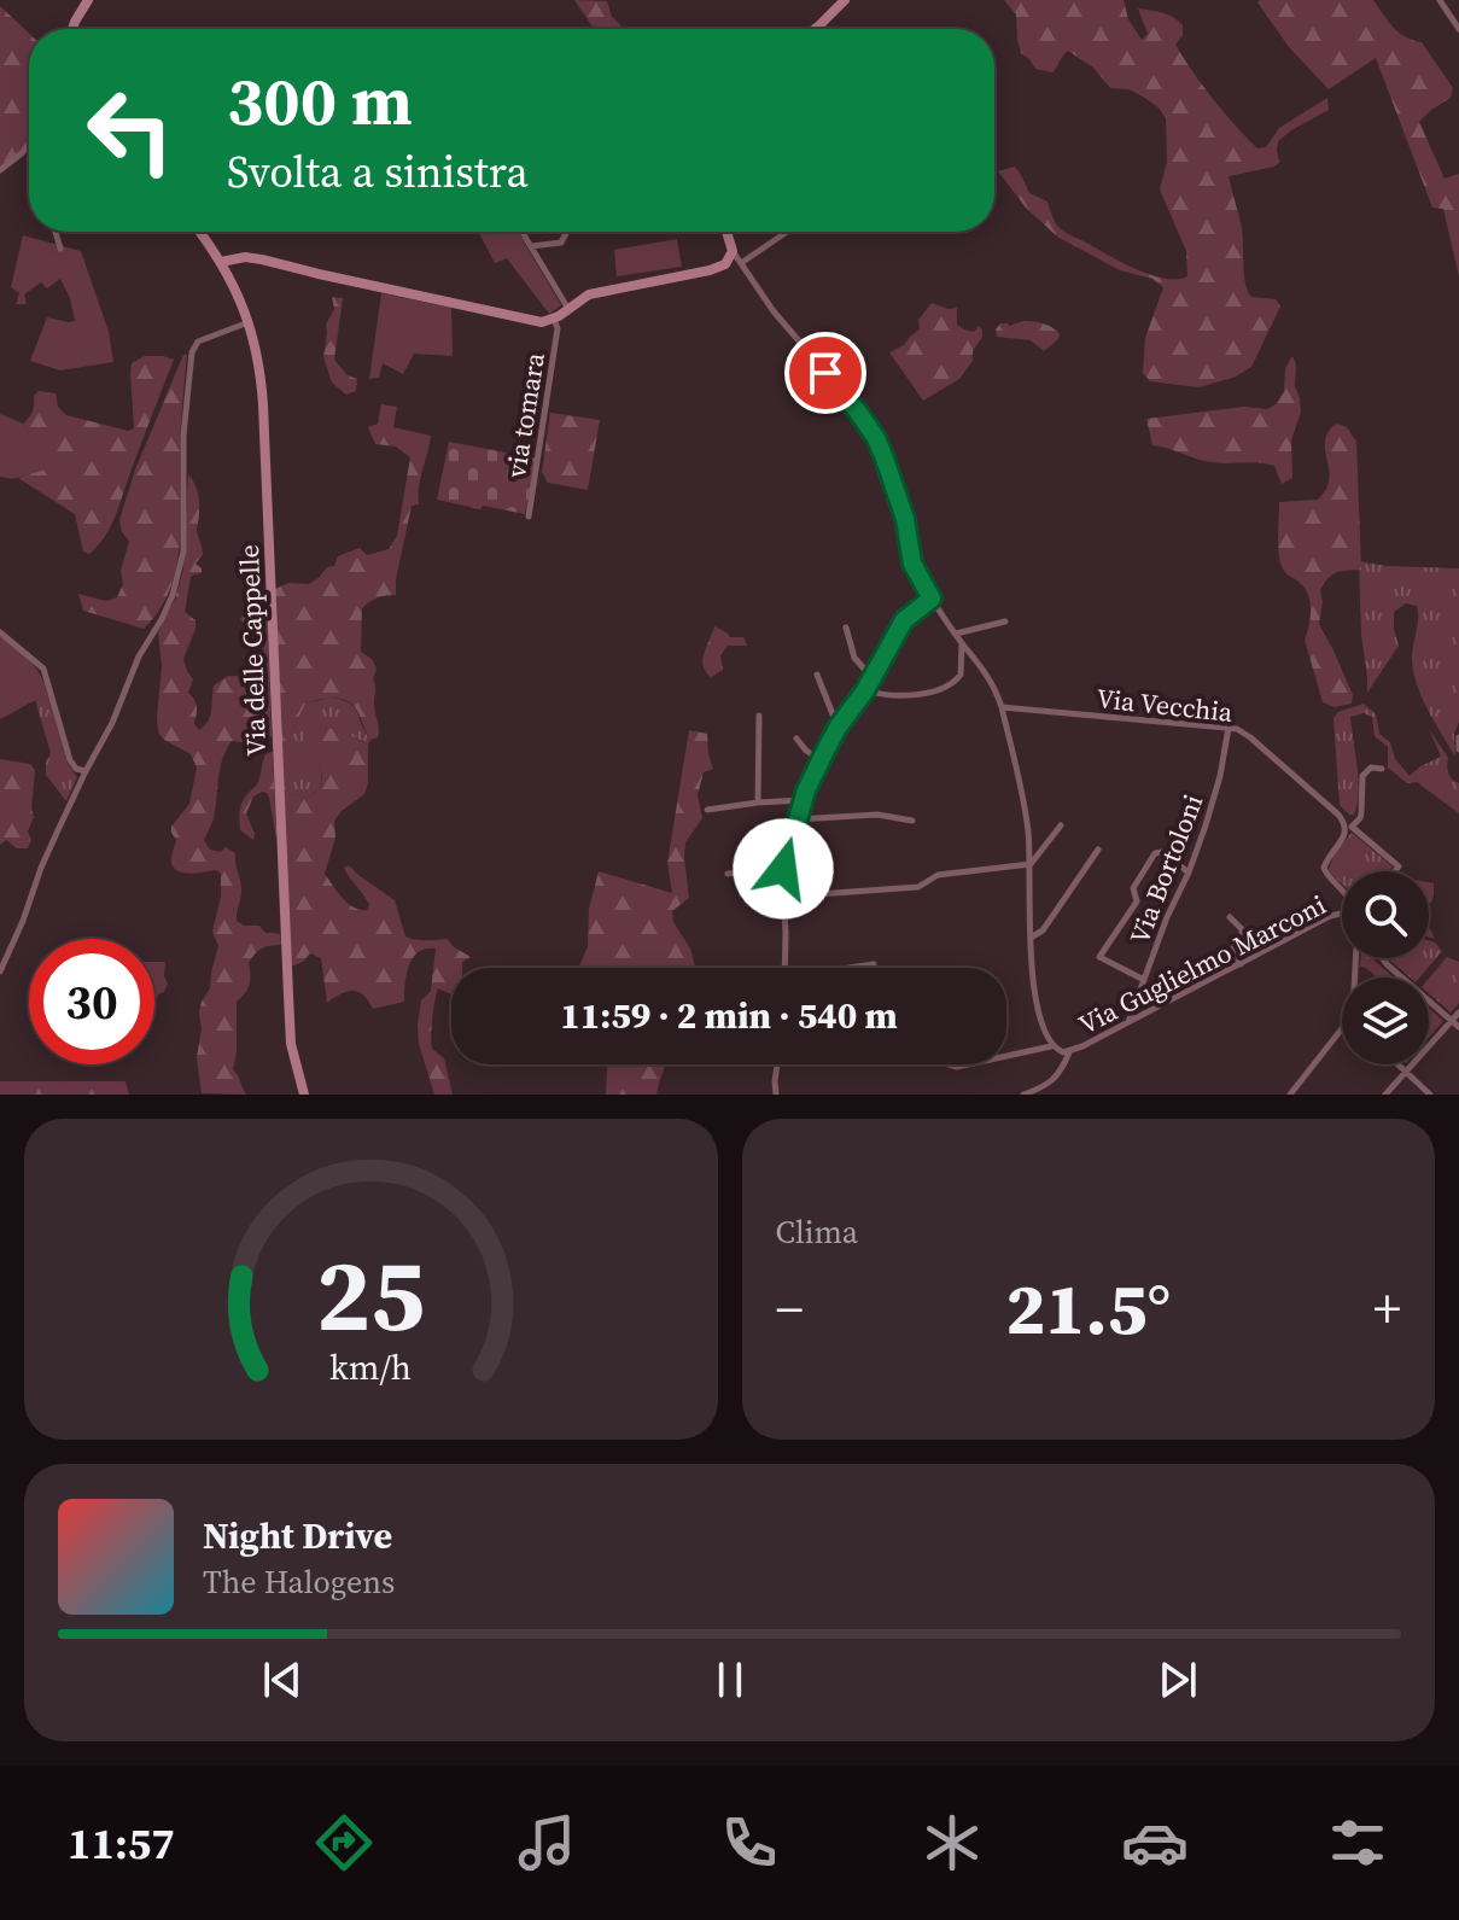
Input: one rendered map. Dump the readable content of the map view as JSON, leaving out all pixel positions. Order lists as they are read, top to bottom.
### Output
{
  "streets": {
    "main road": ["Via delle Cappelle"],
    "street": [
      "via tomara",
      "Via Vecchia",
      "Via Bortoloni",
      "Via Guglielmo Marconi"
    ]
  },
  "crossings": [
    ["Via Vecchia", "Via Bortoloni"],
    ["Via Vecchia", "Via Guglielmo Marconi"],
    ["Via Bortoloni", "Via Guglielmo Marconi"]
  ],
  "page": {
    "turn": ["300 m", "Svolta a sinistra"],
    "limit": "30",
    "trip": "11:59 · 2 min · 540 m",
    "tile": "Clima",
    "heat": ["−", "21.5°", "+"],
    "song": ["Night Drive", "The Halogens"],
    "tabs": "11:57",
    "gauge": ["25", "km/h"]
  }
}
